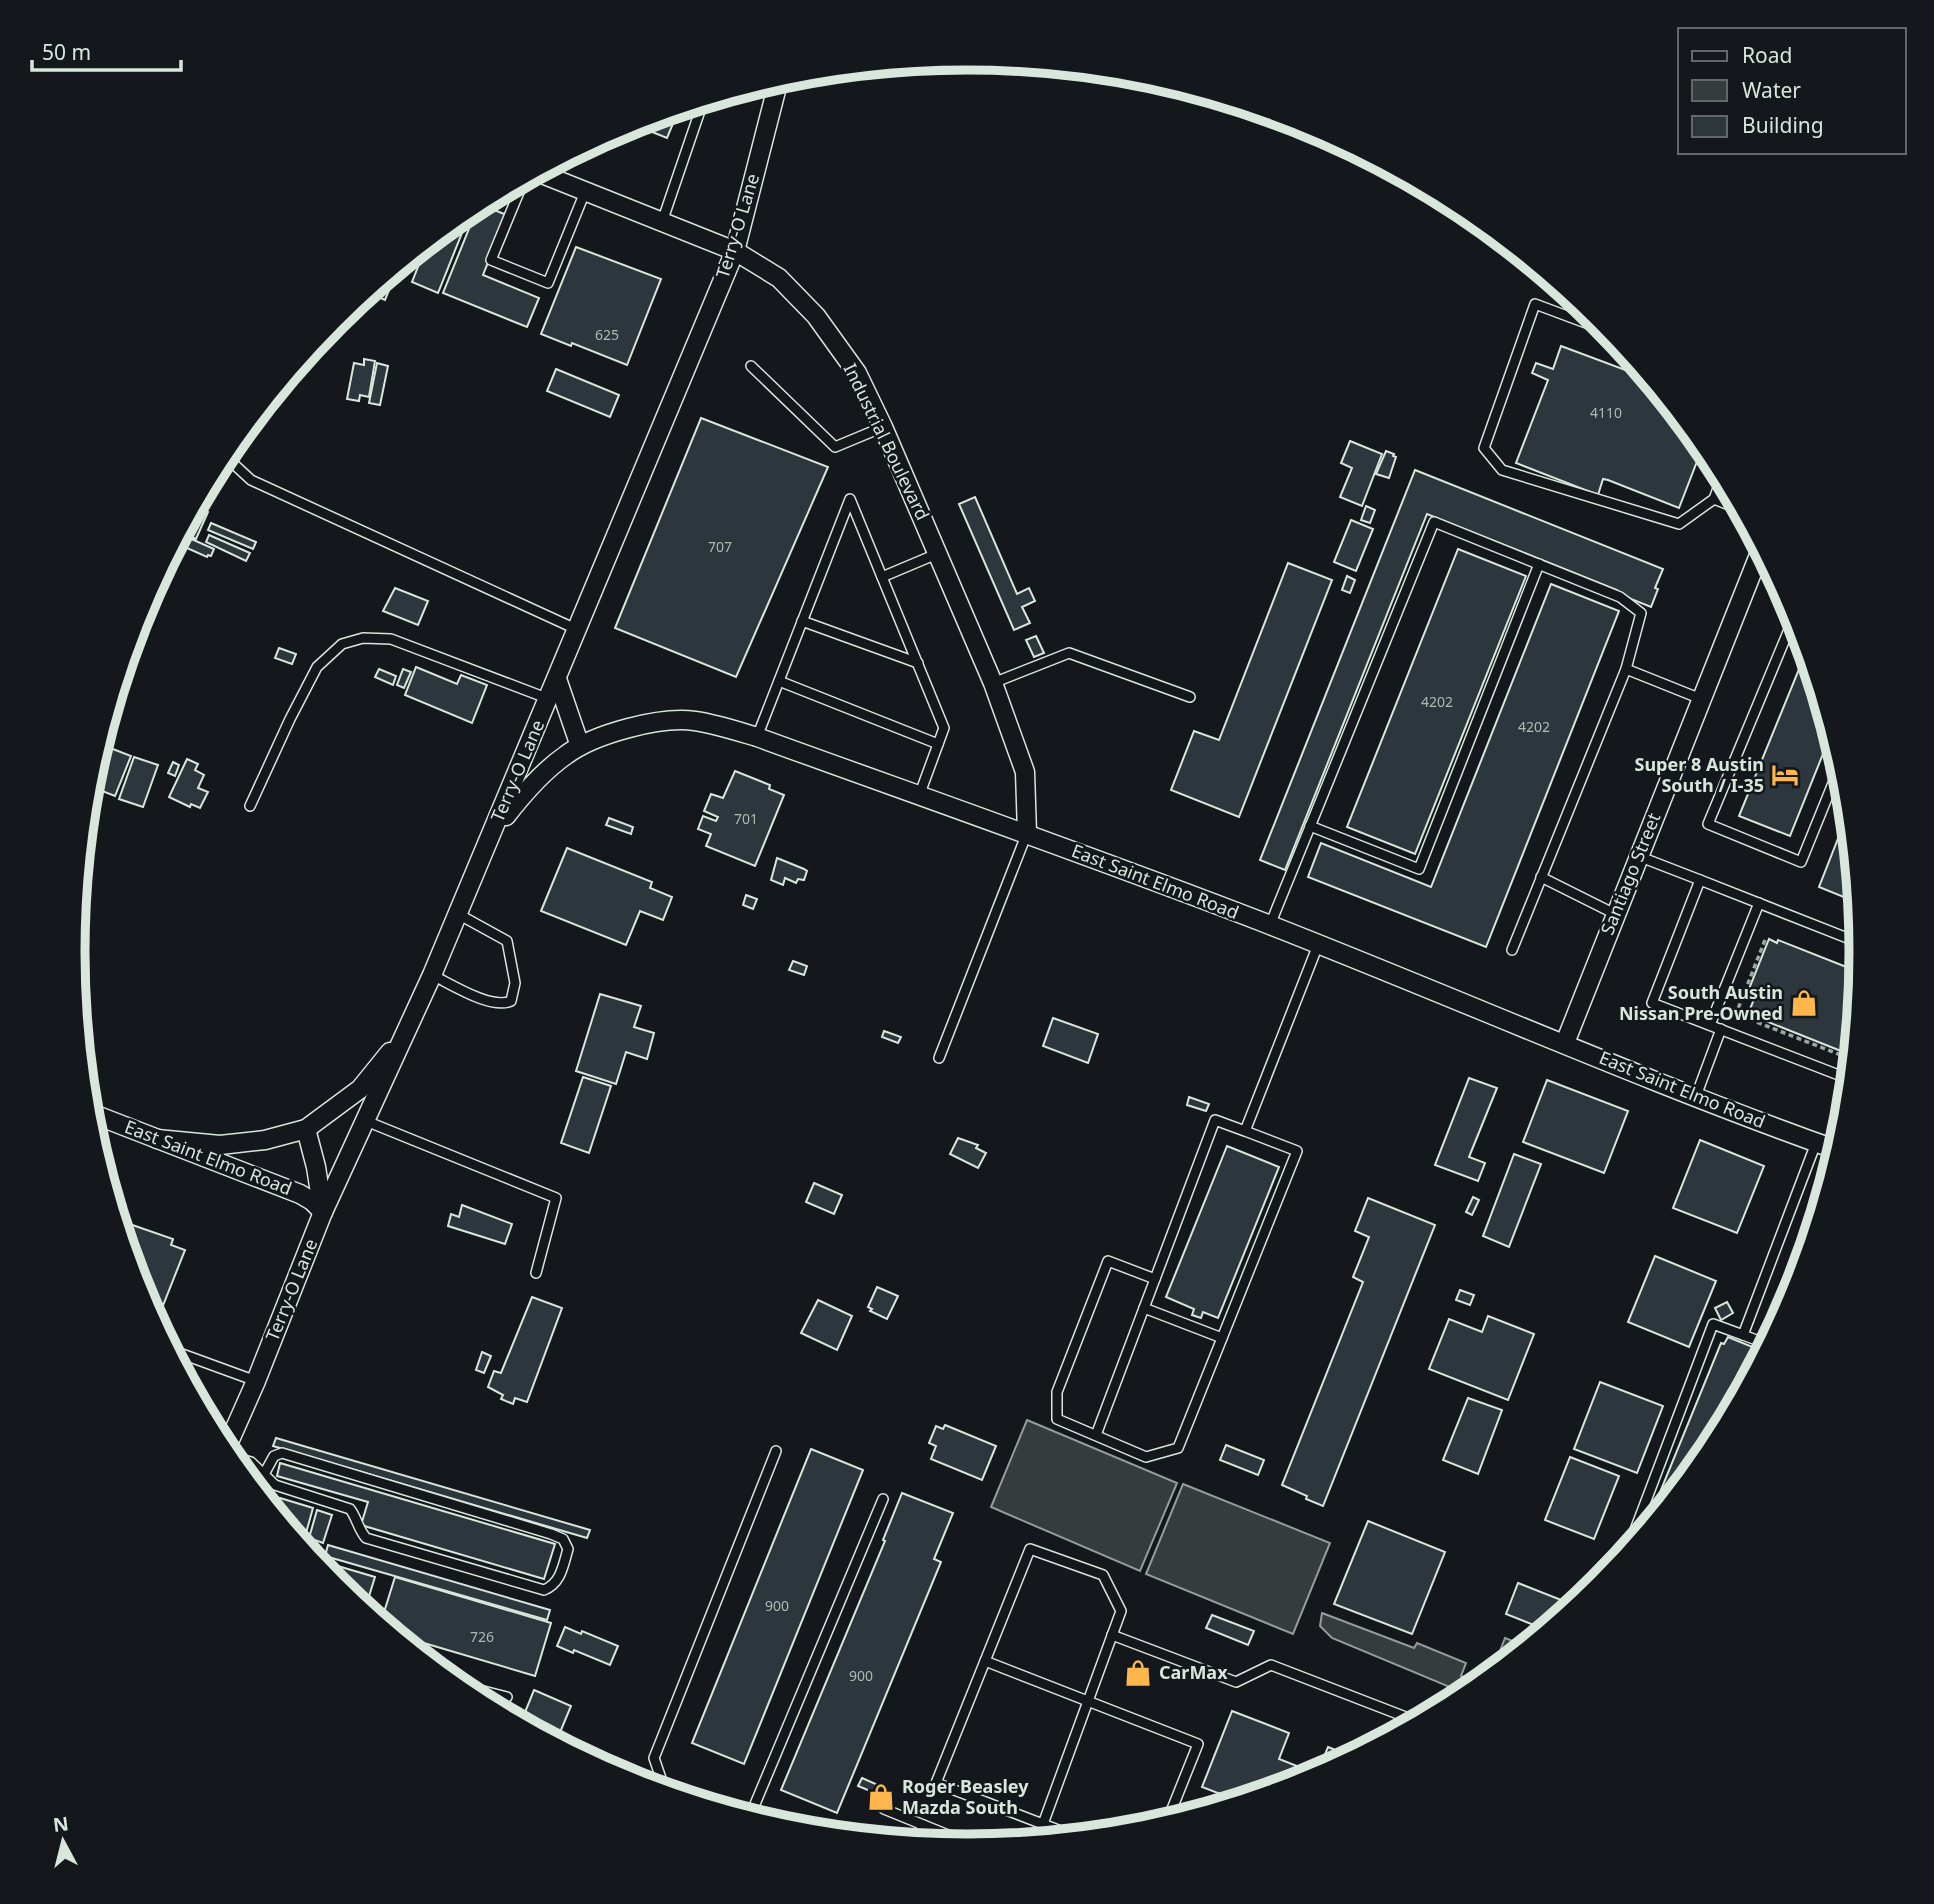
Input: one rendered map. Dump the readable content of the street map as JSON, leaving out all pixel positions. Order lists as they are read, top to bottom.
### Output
{
  "streets": {
    "street": [
      "Terry-O Lane",
      "Industrial Boulevard",
      "Santiago Street",
      "East Saint Elmo Road"
    ]
  },
  "crossings": [
    ["Terry-O Lane", "Industrial Boulevard"],
    ["Terry-O Lane", "East Saint Elmo Road"],
    ["Industrial Boulevard", "East Saint Elmo Road"],
    ["Santiago Street", "East Saint Elmo Road"]
  ],
  "places": {
    "hotel": ["Super 8 Austin South / I-35"],
    "shop": ["South Austin Nissan Pre-Owned", "CarMax", "Roger Beasley Mazda South"]
  },
  "house_numbers": [
    "625",
    "4110",
    "707",
    "4202",
    "4202",
    "701",
    "900",
    "726",
    "900"
  ],
  "legend": ["Road", "Water", "Building"],
  "scale_bar": "50 m",
  "north": "top"
}
